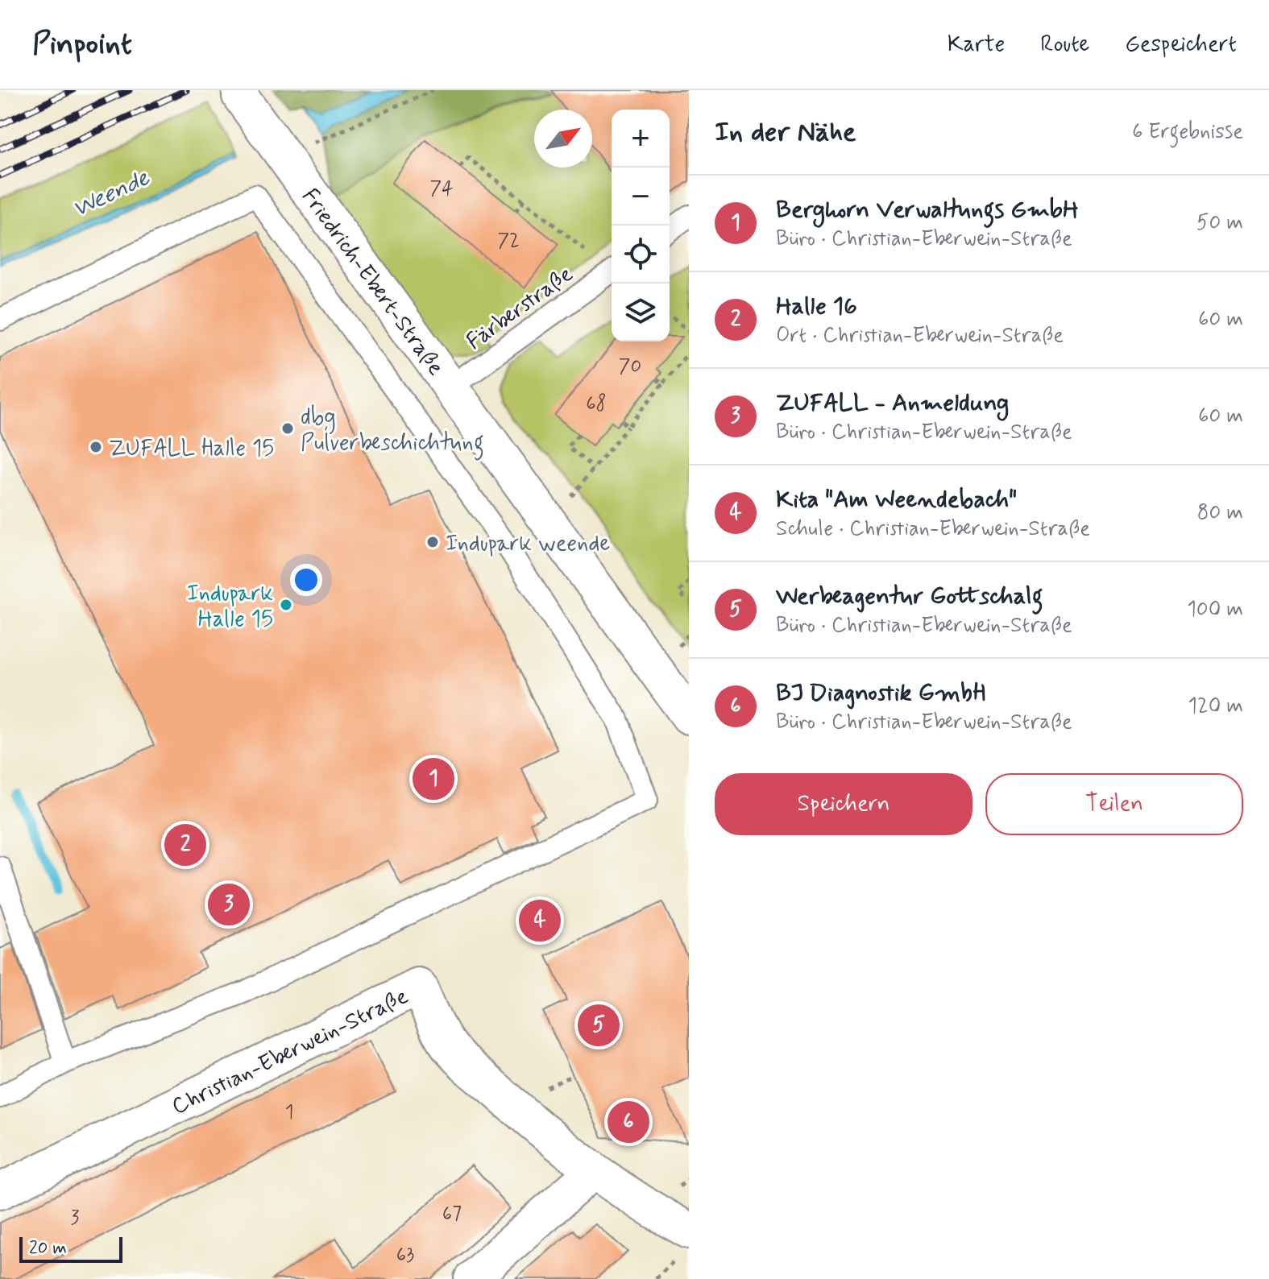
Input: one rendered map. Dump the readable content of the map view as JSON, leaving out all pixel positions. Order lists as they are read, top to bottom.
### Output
{
  "streets": {
    "street": ["Friedrich-Ebert-Straße", "Christian-Eberwein-Straße"],
    "lane": ["Färberstraße"]
  },
  "crossings": [
    ["Friedrich-Ebert-Straße", "Färberstraße"]
  ],
  "water": ["Weende"],
  "places": [
    "dbg Pulverbeschichtung",
    "ZUFALL Halle 15",
    "Indupark weende",
    "Indupark Halle 15"
  ],
  "house_numbers": [
    "74",
    "72",
    "70",
    "68",
    "1",
    "67",
    "3",
    "63"
  ],
  "scale_bar": "20 m",
  "north": "top right",
  "page": {
    "header": "Pinpoint",
    "nav": ["Karte", "Route", "Gespeichert"],
    "heading": ["In der Nähe", "6 Ergebnisse"],
    "map_buttons": ["+", "−"],
    "list": [
      {
        "mark": "1",
        "name": "Berghorn Verwaltungs GmbH",
        "note": "Büro · Christian-Eberwein-Straße",
        "value": "50 m"
      },
      {
        "mark": "2",
        "name": "Halle 16",
        "note": "Ort · Christian-Eberwein-Straße",
        "value": "60 m"
      },
      {
        "mark": "3",
        "name": "ZUFALL - Anmeldung",
        "note": "Büro · Christian-Eberwein-Straße",
        "value": "60 m"
      },
      {
        "mark": "4",
        "name": "Kita \"Am Weendebach\"",
        "note": "Schule · Christian-Eberwein-Straße",
        "value": "80 m"
      },
      {
        "mark": "5",
        "name": "Werbeagentur Gottschalg",
        "note": "Büro · Christian-Eberwein-Straße",
        "value": "100 m"
      },
      {
        "mark": "6",
        "name": "BJ Diagnostik GmbH",
        "note": "Büro · Christian-Eberwein-Straße",
        "value": "120 m"
      }
    ],
    "buttons": ["Speichern", "Teilen"],
    "pins": [
      "1",
      "2",
      "3",
      "4",
      "5",
      "6"
    ],
    "scale": "20 m"
  }
}
